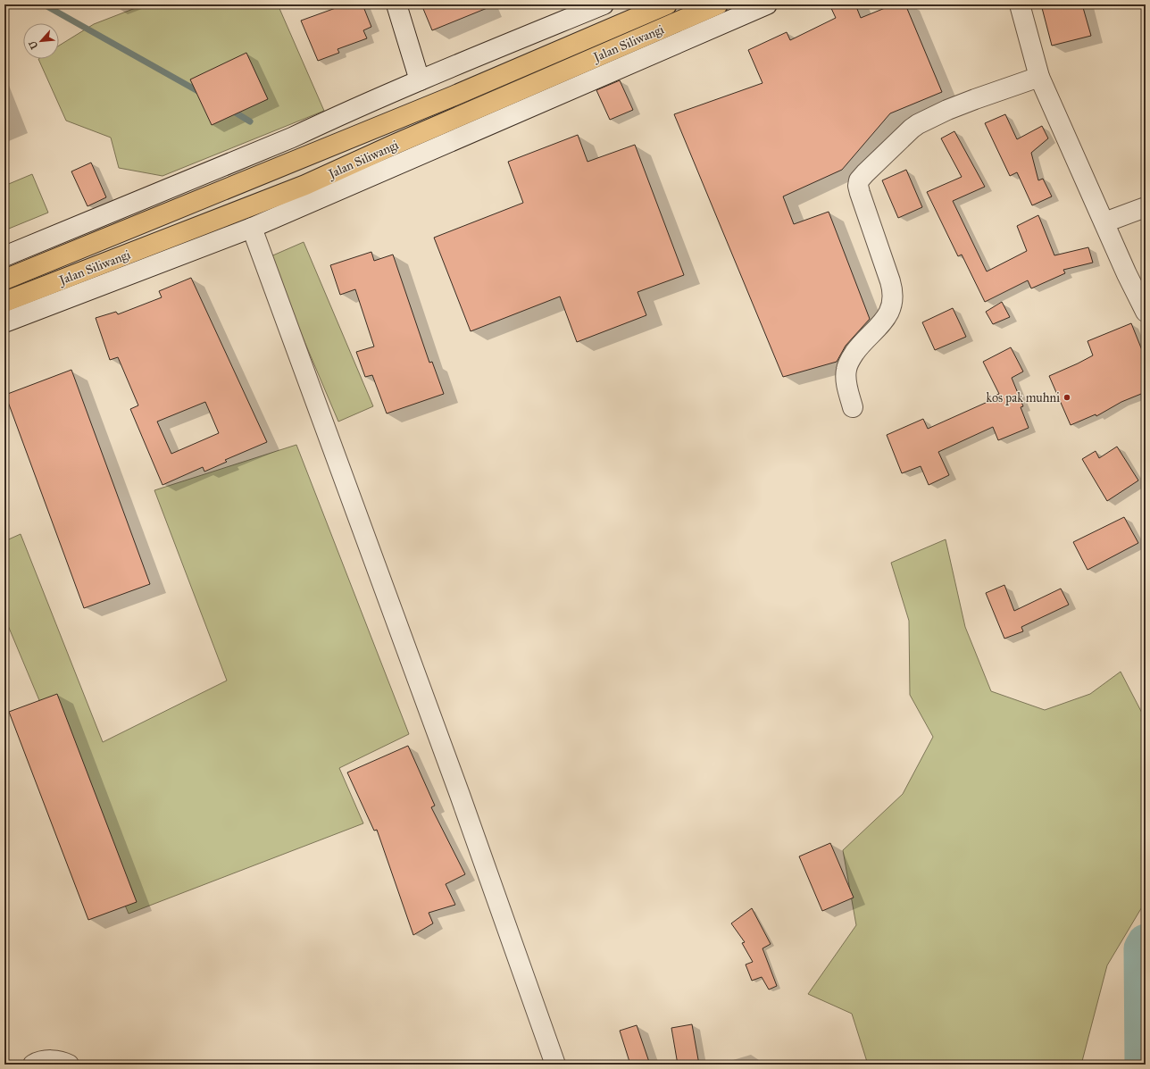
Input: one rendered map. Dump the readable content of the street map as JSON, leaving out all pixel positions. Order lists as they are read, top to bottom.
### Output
{
  "streets": {
    "highway": ["Jalan Siliwangi"]
  },
  "places": ["kos pak muhni"],
  "north": "bottom left"
}
